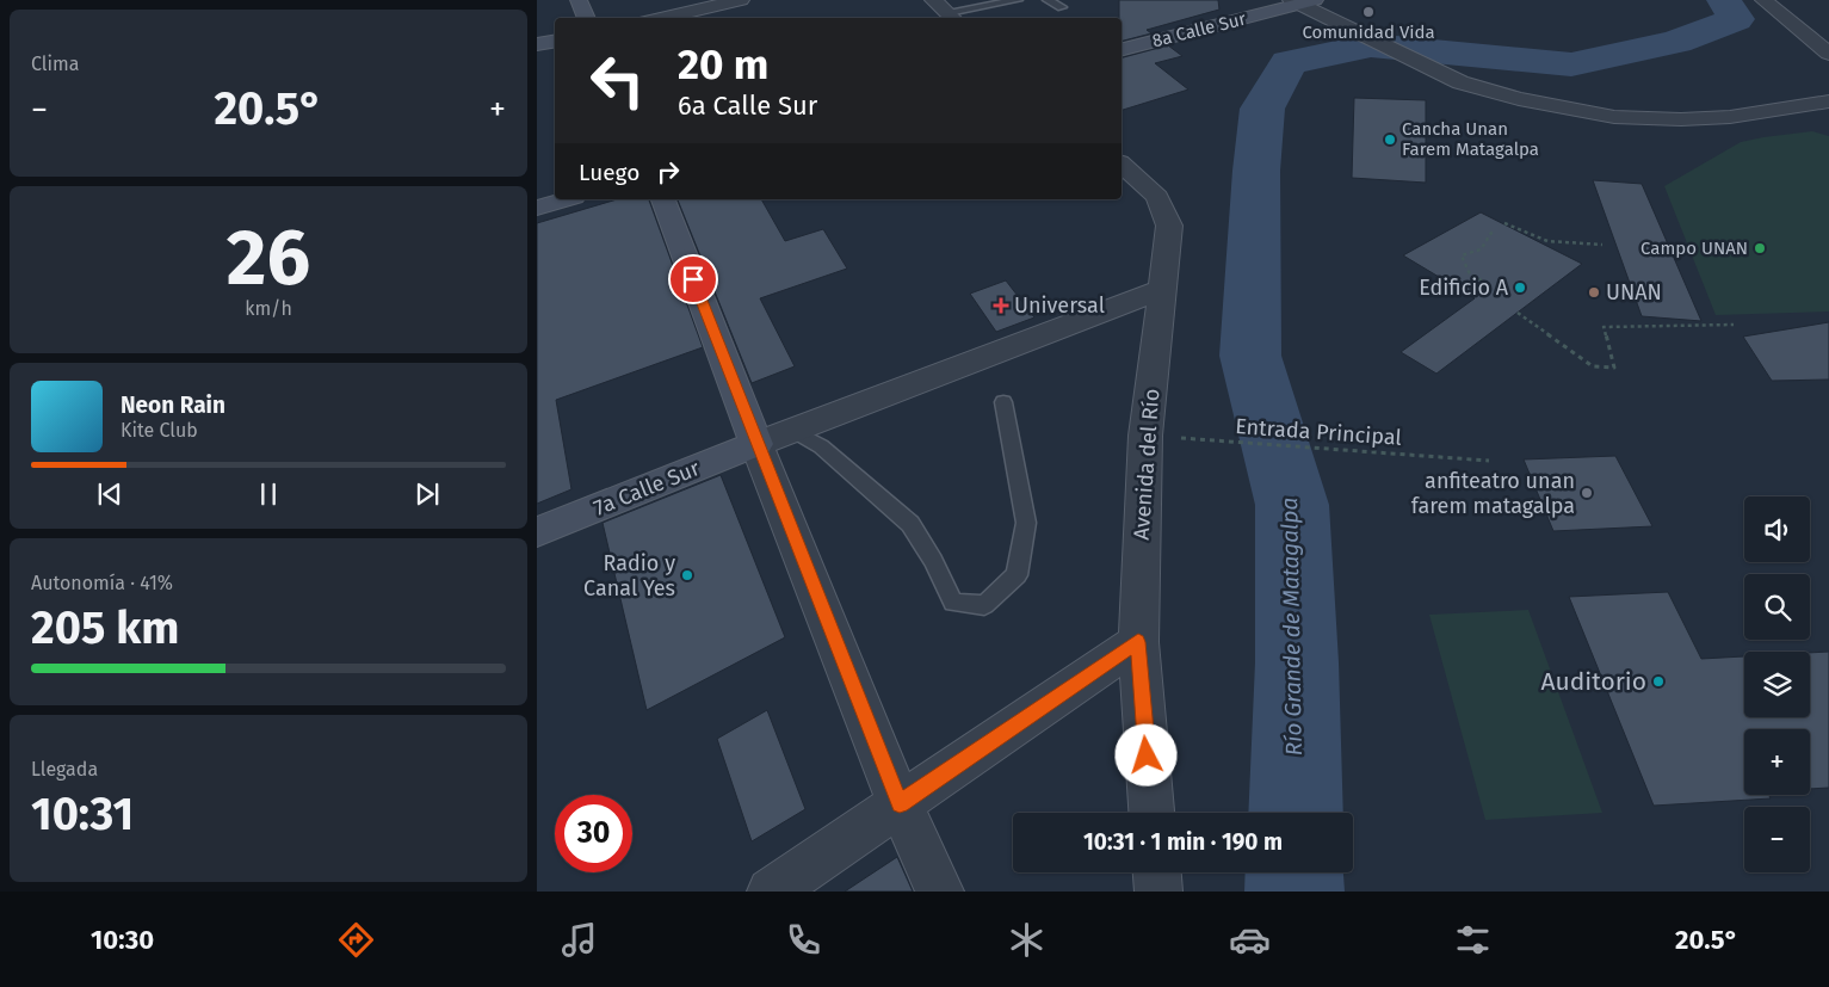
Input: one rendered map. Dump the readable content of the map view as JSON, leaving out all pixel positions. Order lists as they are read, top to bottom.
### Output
{
  "streets": {
    "street": ["8a Calle Sur", "Avenida del Río", "7a Calle Sur"],
    "path": ["Entrada Principal"]
  },
  "crossings": [
    ["Entrada Principal", "Avenida del Río"]
  ],
  "water": ["Río Grande de Matagalpa"],
  "places": {
    "other": [
      "Comunidad Vida",
      "Cancha Unan Farem Matagalpa",
      "Campo UNAN",
      "Edificio A",
      "UNAN",
      "anfiteatro unan farem matagalpa",
      "Radio y Canal Yes",
      "Auditorio"
    ],
    "health": ["Universal"]
  },
  "page": {
    "tile": [
      "Clima",
      ["26", "km/h"],
      ["Autonomía · 41%", "205 km"],
      ["Llegada", "10:31"]
    ],
    "turn": ["20 m", "6a Calle Sur"],
    "heat": ["−", "20.5°", "+"],
    "then": "Luego",
    "song": ["Neon Rain", "Kite Club"],
    "map_buttons": ["+", "−"],
    "limit": "30",
    "trip": "10:31 · 1 min · 190 m",
    "tabs": ["10:30", "20.5°"]
  }
}
